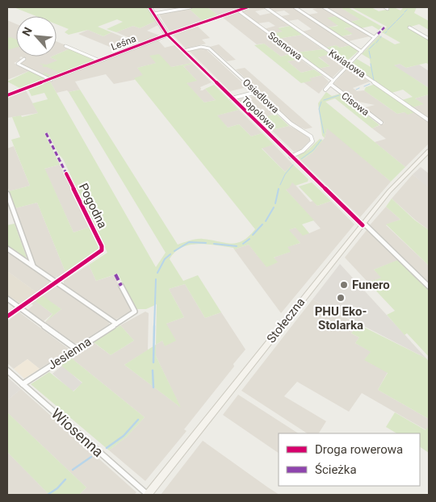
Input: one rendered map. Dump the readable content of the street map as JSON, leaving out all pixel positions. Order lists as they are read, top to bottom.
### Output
{
  "streets": {
    "main road": ["Stołeczna"],
    "street": [
      "Leśna",
      "Sosnowa",
      "Kwiatowa",
      "Osiedlowa",
      "Cisowa",
      "Topolowa",
      "Pogodna",
      "Jesienna",
      "Wiosenna"
    ]
  },
  "crossings": [
    ["Leśna", "Sosnowa"],
    ["Leśna", "Topolowa"],
    ["Sosnowa", "Cisowa"],
    ["Kwiatowa", "Cisowa"],
    ["Osiedlowa", "Topolowa"],
    ["Topolowa", "Stołeczna"],
    ["Stołeczna", "Wiosenna"],
    ["Jesienna", "Wiosenna"]
  ],
  "places": ["Funero", "PHU Eko- Stolarka"],
  "legend": ["Droga rowerowa", "Ścieżka"],
  "north": "top left"
}
